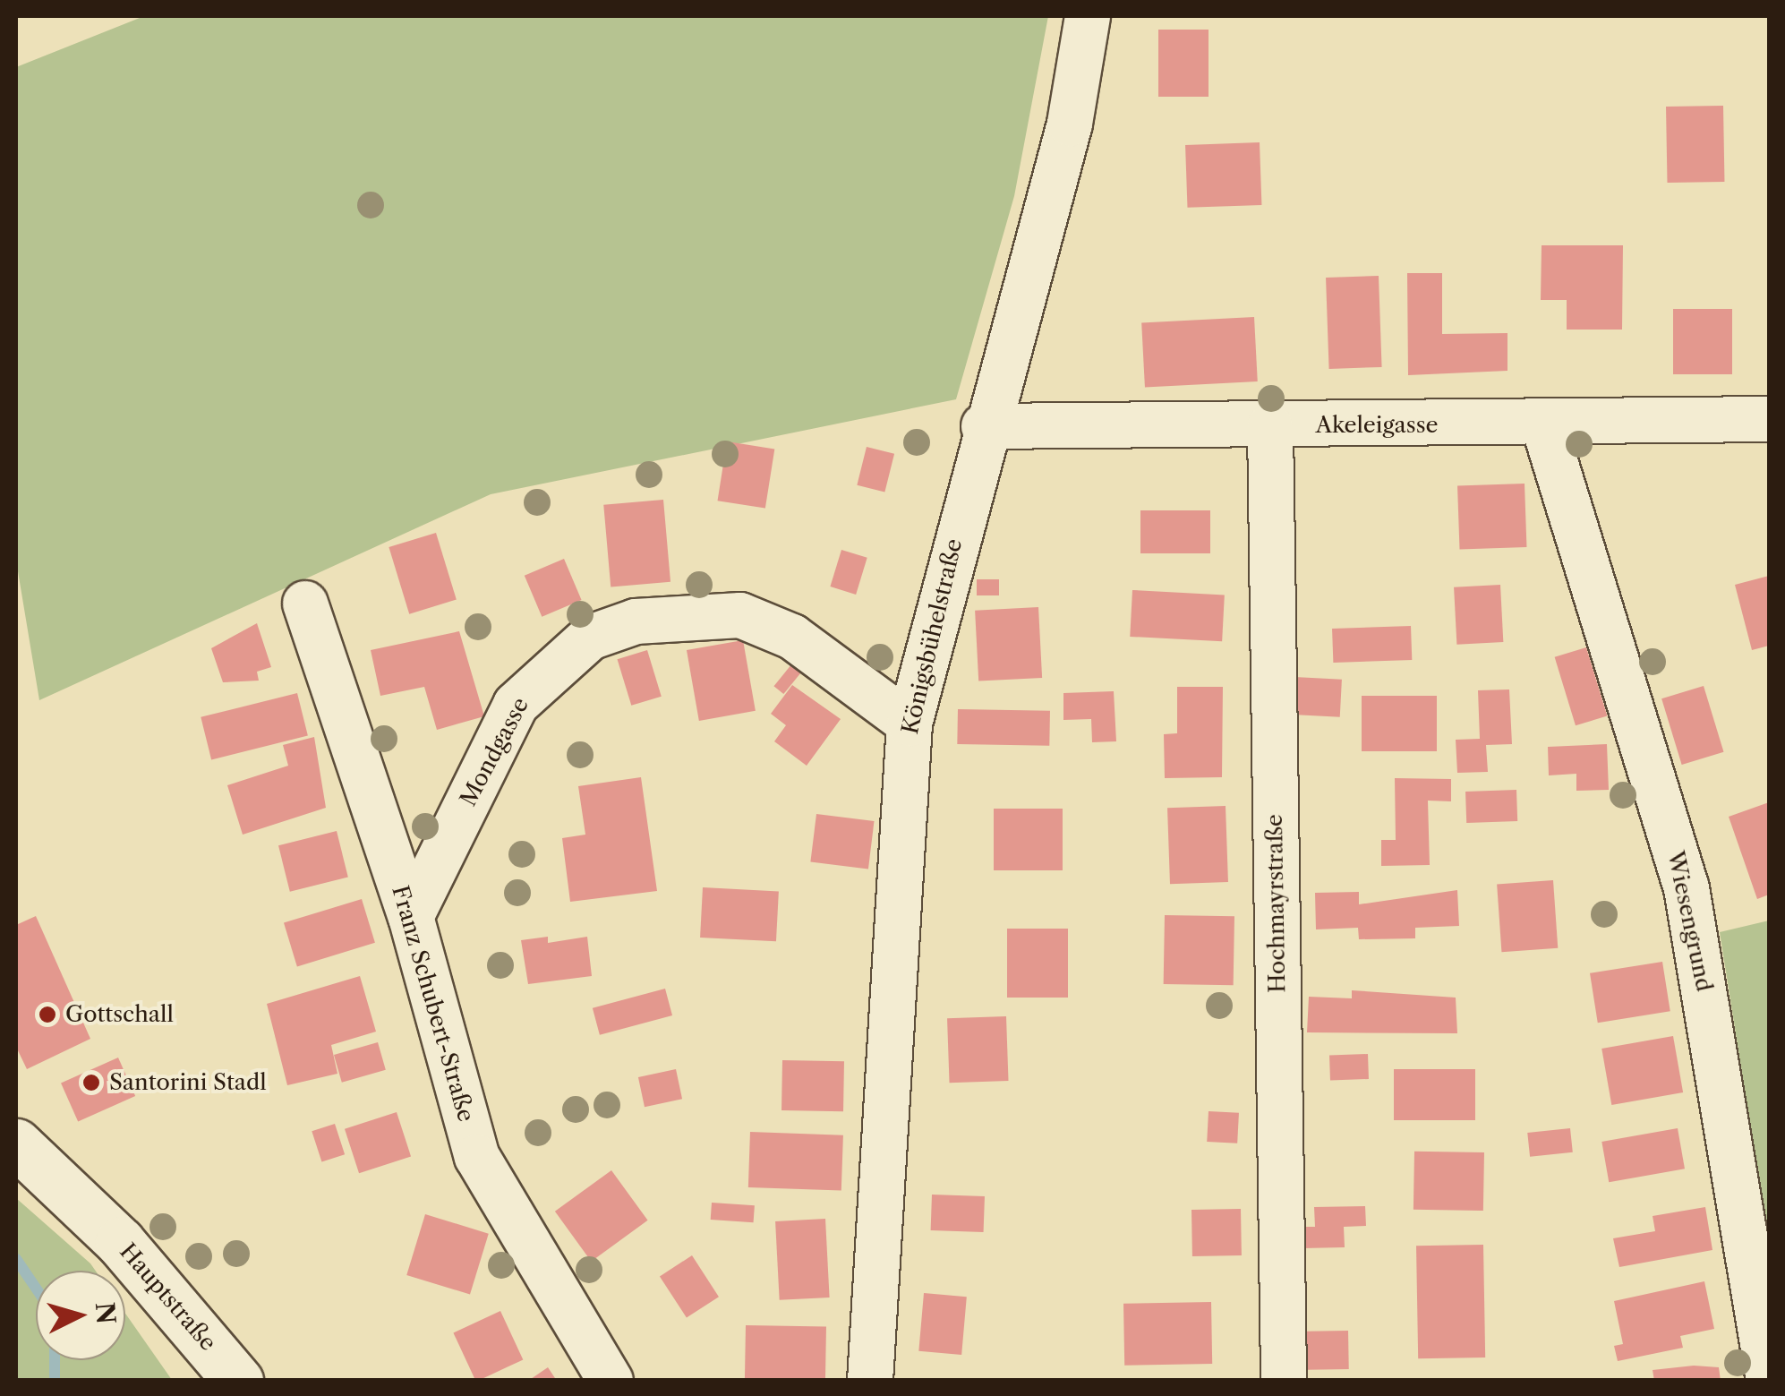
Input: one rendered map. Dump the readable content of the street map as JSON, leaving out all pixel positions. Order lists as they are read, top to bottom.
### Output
{
  "streets": {
    "main road": ["Hauptstraße"],
    "street": [
      "Akeleigasse",
      "Königsbühelstraße",
      "Mondgasse",
      "Hochmayrstraße",
      "Wiesengrund",
      "Franz Schubert-Straße"
    ]
  },
  "crossings": [
    ["Akeleigasse", "Königsbühelstraße"],
    ["Akeleigasse", "Hochmayrstraße"],
    ["Akeleigasse", "Wiesengrund"],
    ["Königsbühelstraße", "Mondgasse"],
    ["Mondgasse", "Franz Schubert-Straße"]
  ],
  "places": ["Gottschall", "Santorini Stadl"],
  "north": "right"
}
